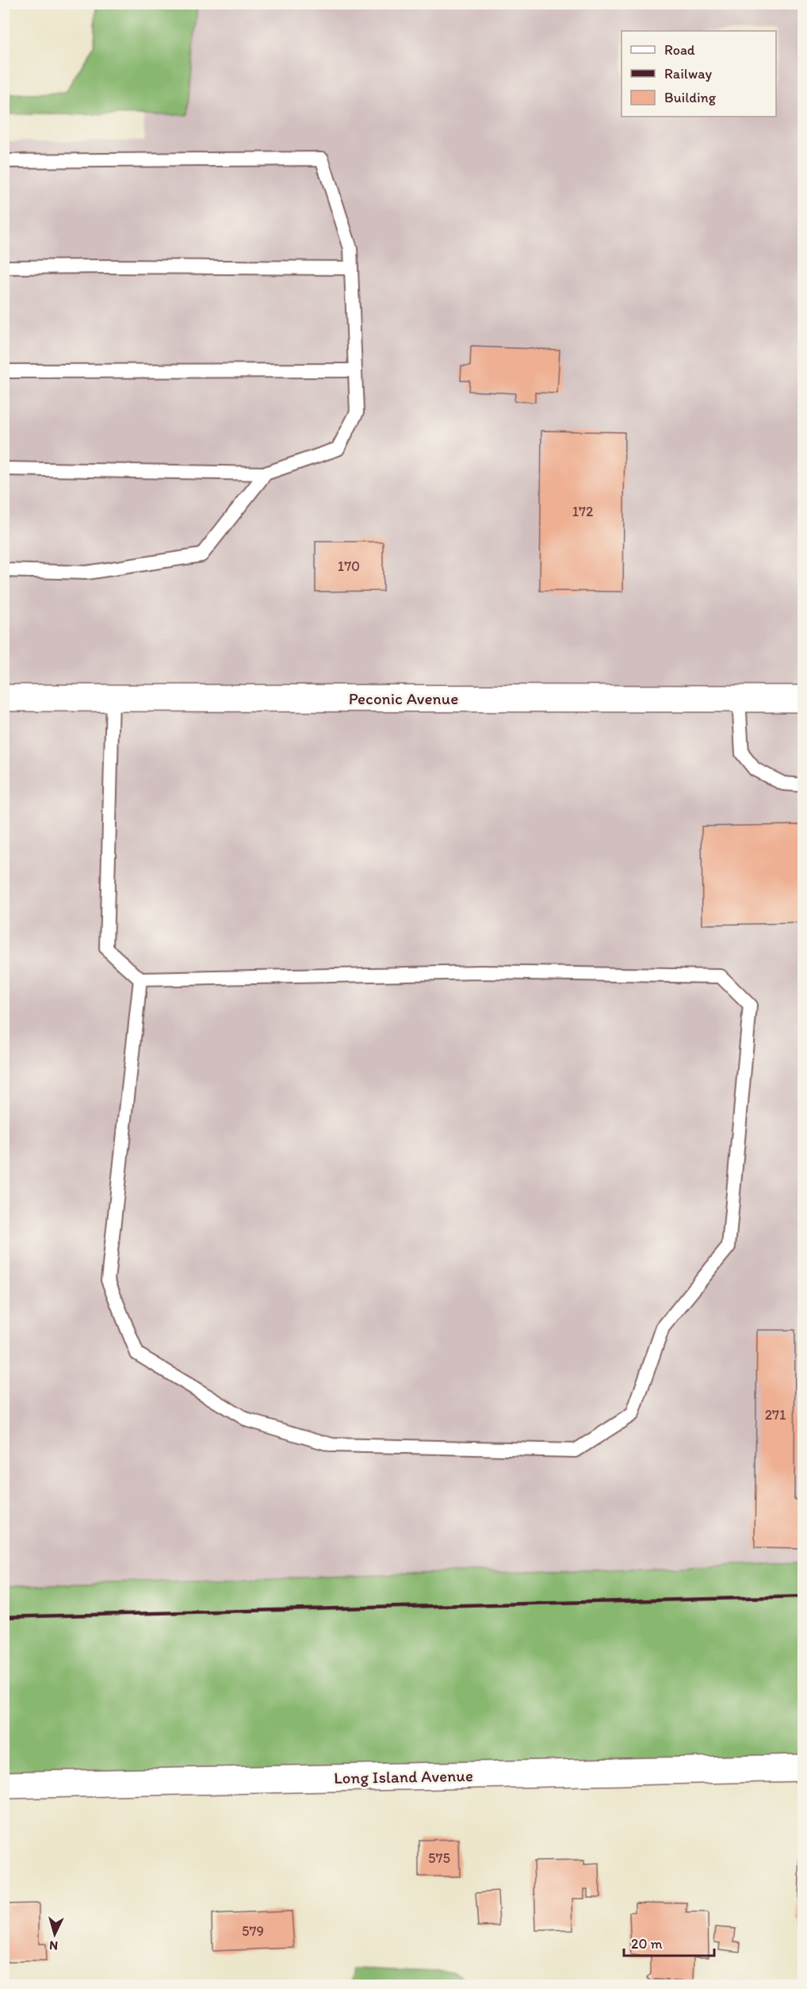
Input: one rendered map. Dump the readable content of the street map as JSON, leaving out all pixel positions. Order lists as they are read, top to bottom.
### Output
{
  "streets": {
    "street": ["Peconic Avenue", "Long Island Avenue"]
  },
  "house_numbers": [
    "172",
    "170",
    "271",
    "575",
    "579"
  ],
  "legend": ["Road", "Railway", "Building"],
  "scale_bar": "20 m",
  "north": "bottom"
}
